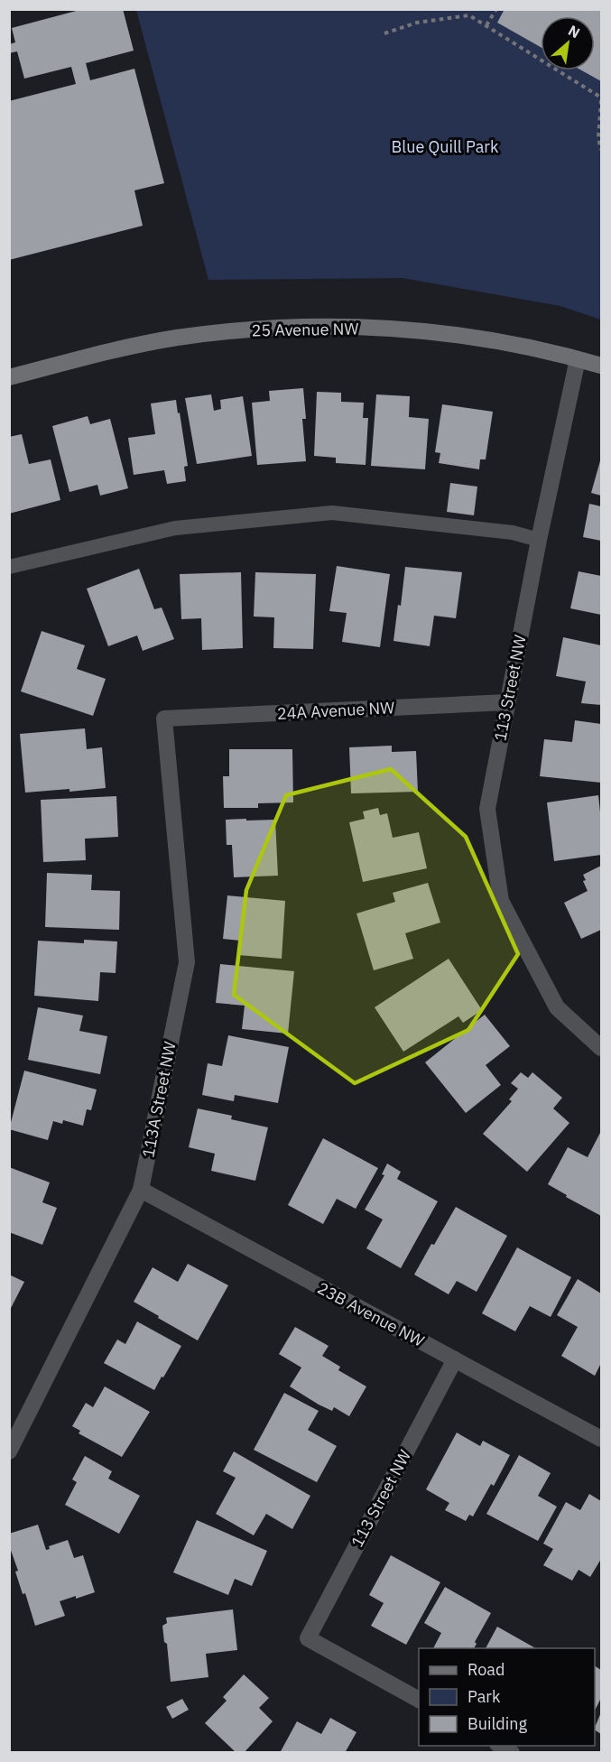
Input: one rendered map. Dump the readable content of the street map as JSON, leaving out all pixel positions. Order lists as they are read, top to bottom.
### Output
{
  "streets": {
    "street": [
      "25 Avenue NW",
      "113 Street NW",
      "24A Avenue NW",
      "113A Street NW",
      "23B Avenue NW"
    ]
  },
  "crossings": [
    ["25 Avenue NW", "113 Street NW"],
    ["113 Street NW", "24A Avenue NW"],
    ["113 Street NW", "23B Avenue NW"],
    ["24A Avenue NW", "113A Street NW"],
    ["113A Street NW", "23B Avenue NW"]
  ],
  "parks": ["Blue Quill Park"],
  "legend": ["Road", "Park", "Building"],
  "north": "top right"
}
